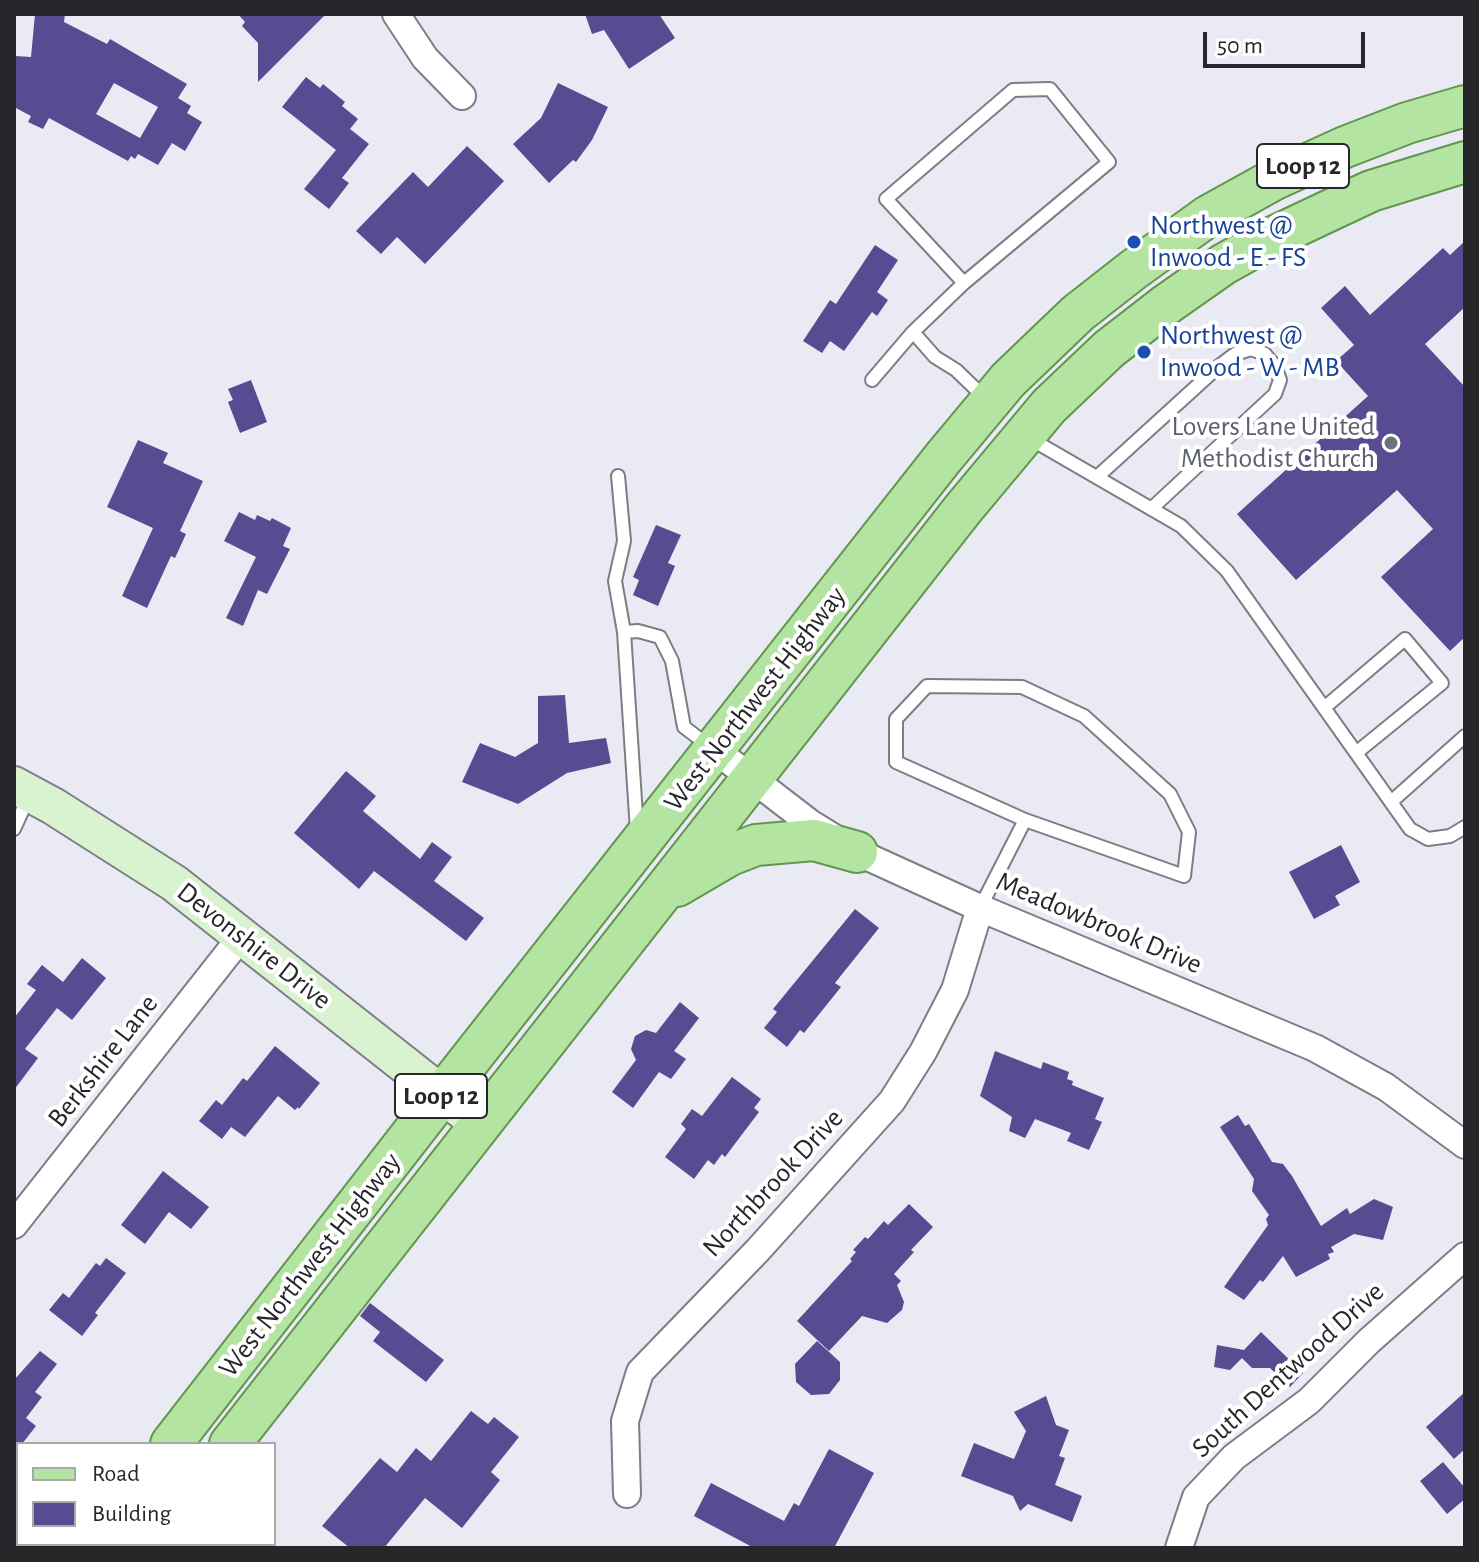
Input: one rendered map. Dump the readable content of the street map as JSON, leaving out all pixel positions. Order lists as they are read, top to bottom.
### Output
{
  "streets": {
    "main road": ["Loop 12", "West Northwest Highway"],
    "street": [
      "Meadowbrook Drive",
      "Devonshire Drive",
      "Berkshire Lane",
      "Northbrook Drive",
      "South Dentwood Drive"
    ]
  },
  "crossings": [
    ["West Northwest Highway", "Meadowbrook Drive"],
    ["West Northwest Highway", "Devonshire Drive"],
    ["Meadowbrook Drive", "Northbrook Drive"],
    ["Devonshire Drive", "Berkshire Lane"]
  ],
  "places": ["Northwest @ Inwood - E - FS", "Northwest @ Inwood - W - MB", "Lovers Lane United Methodist Church"],
  "legend": ["Road", "Building"],
  "scale_bar": "50 m"
}
